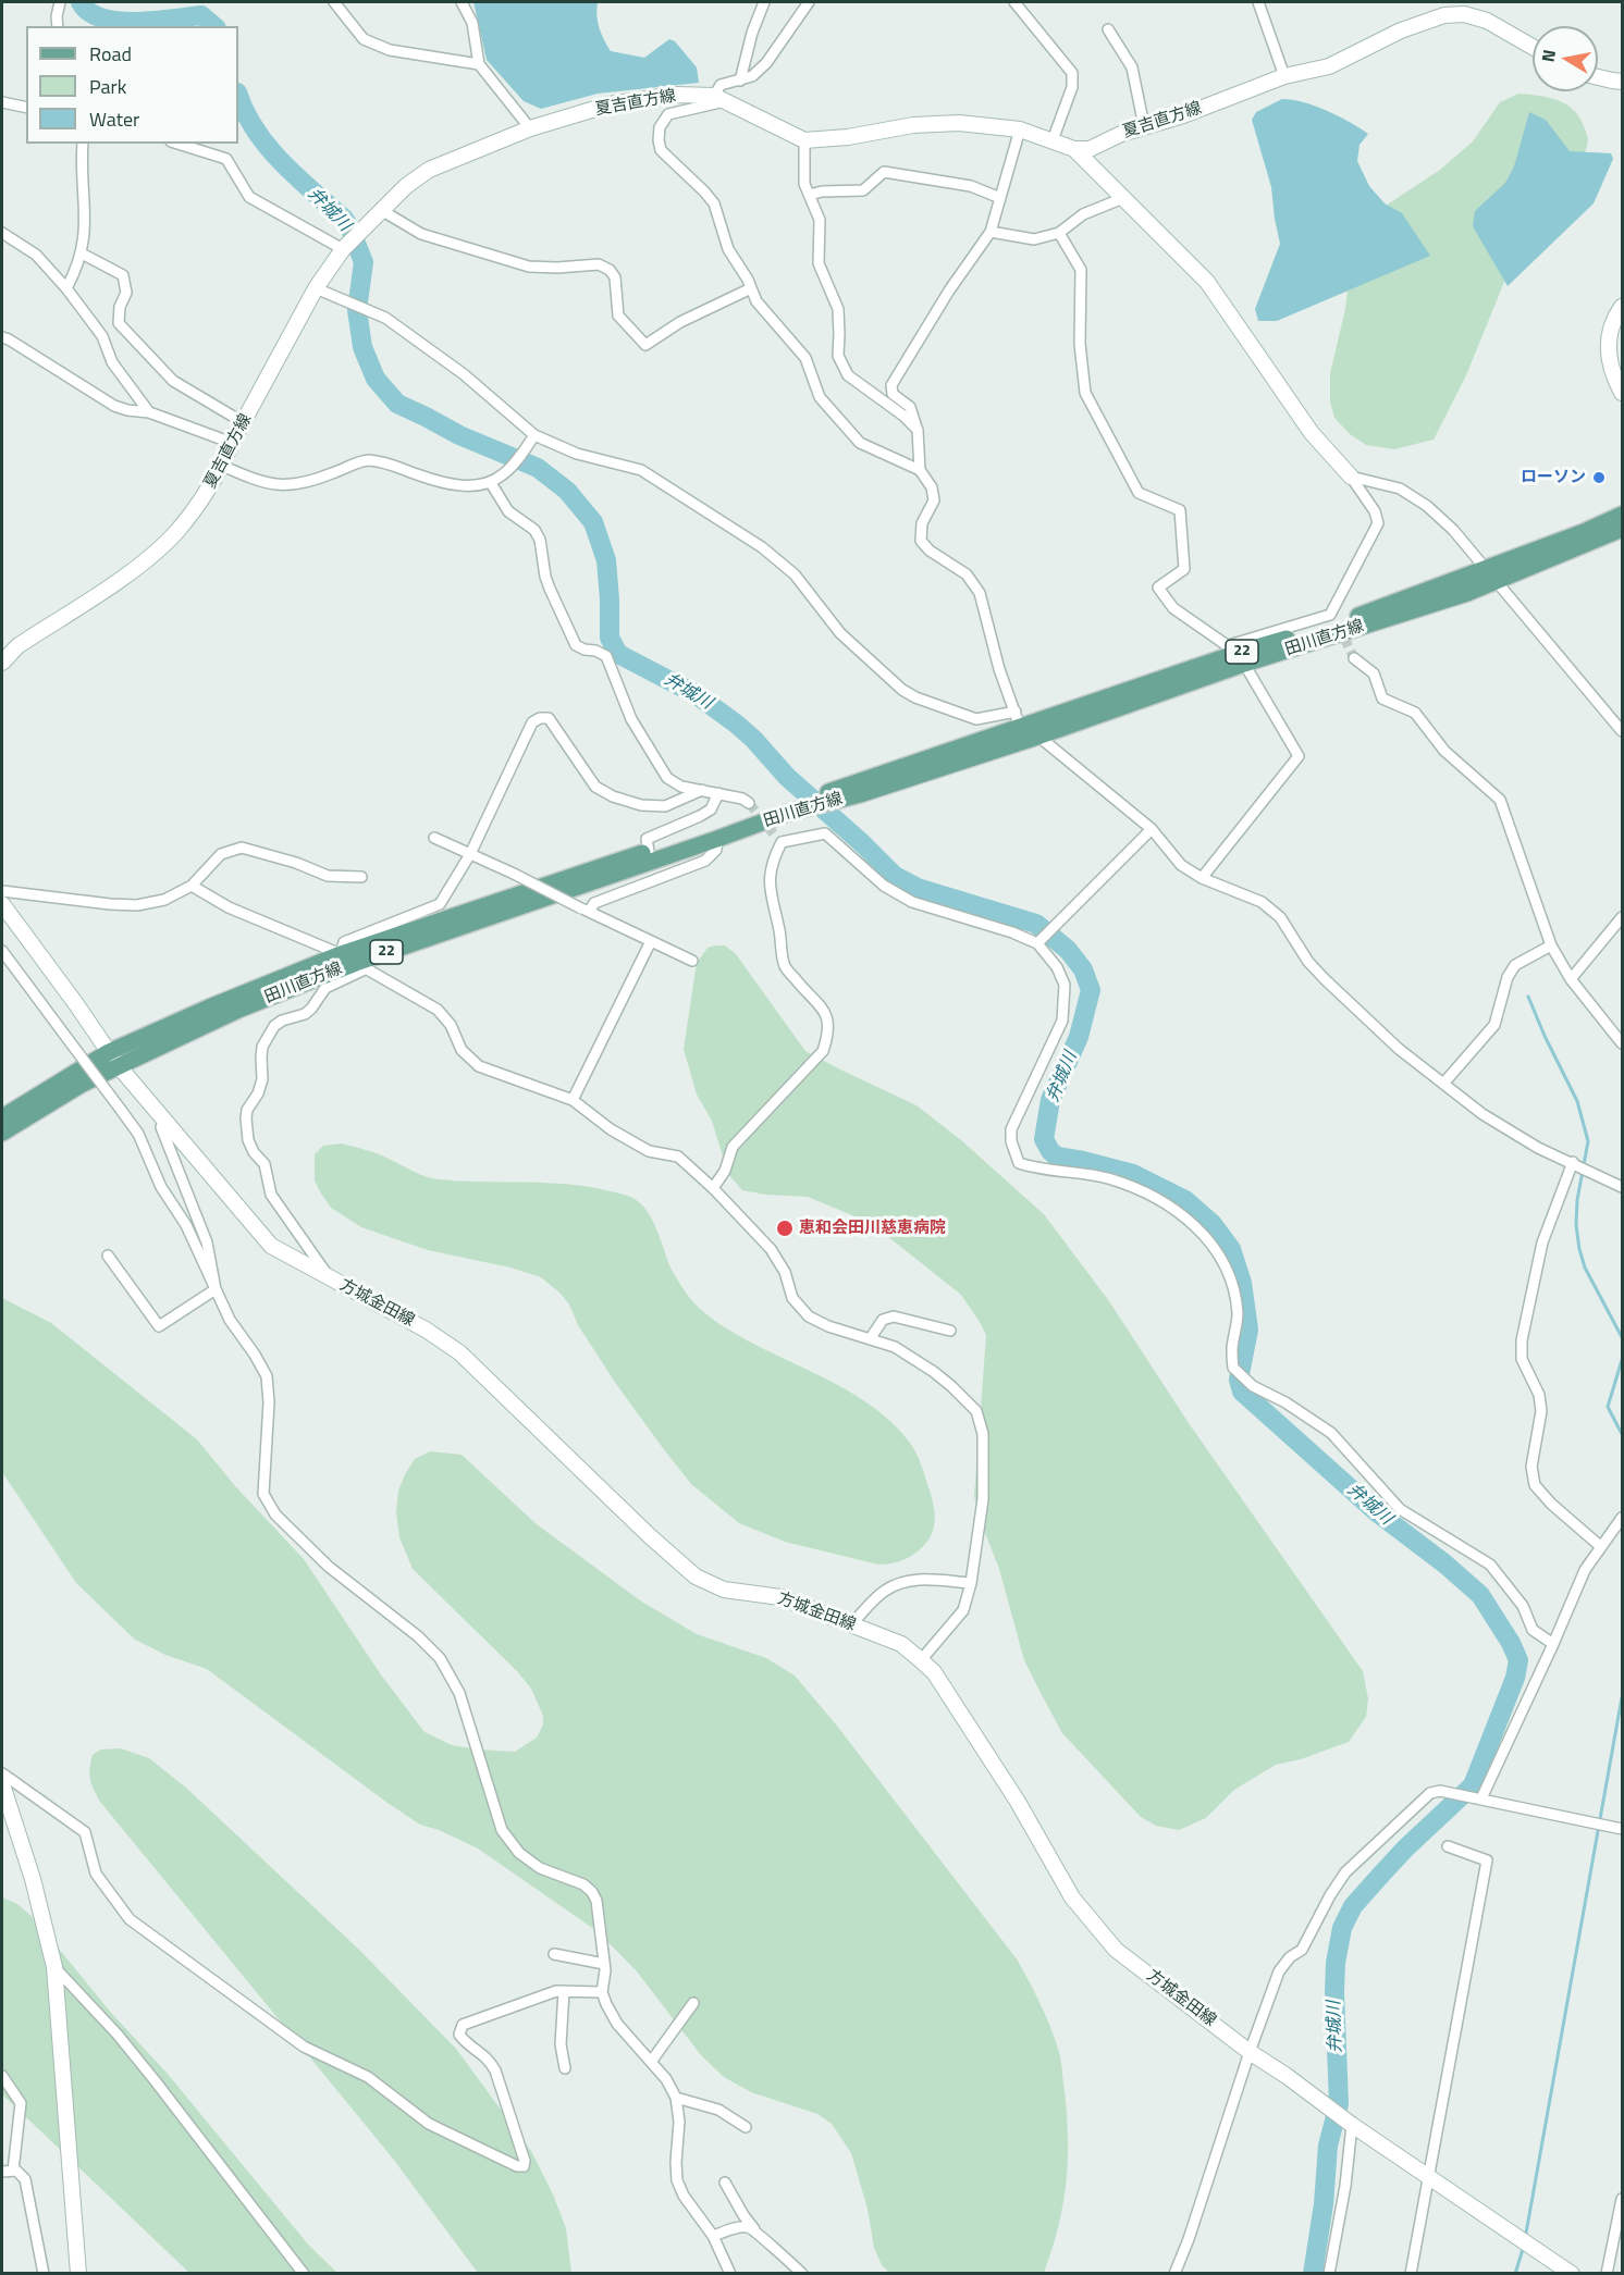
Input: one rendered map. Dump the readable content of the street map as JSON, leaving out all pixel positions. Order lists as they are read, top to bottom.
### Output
{
  "streets": {
    "main road": [
      "夏吉直方線",
      "田川直方線",
      "22",
      "方城金田線"
    ]
  },
  "crossings": [
    ["田川直方線", "方城金田線"]
  ],
  "water": ["弁城川"],
  "places": ["ローソン", "恵和会田川慈恵病院"],
  "legend": ["Road", "Park", "Water"],
  "north": "left"
}
